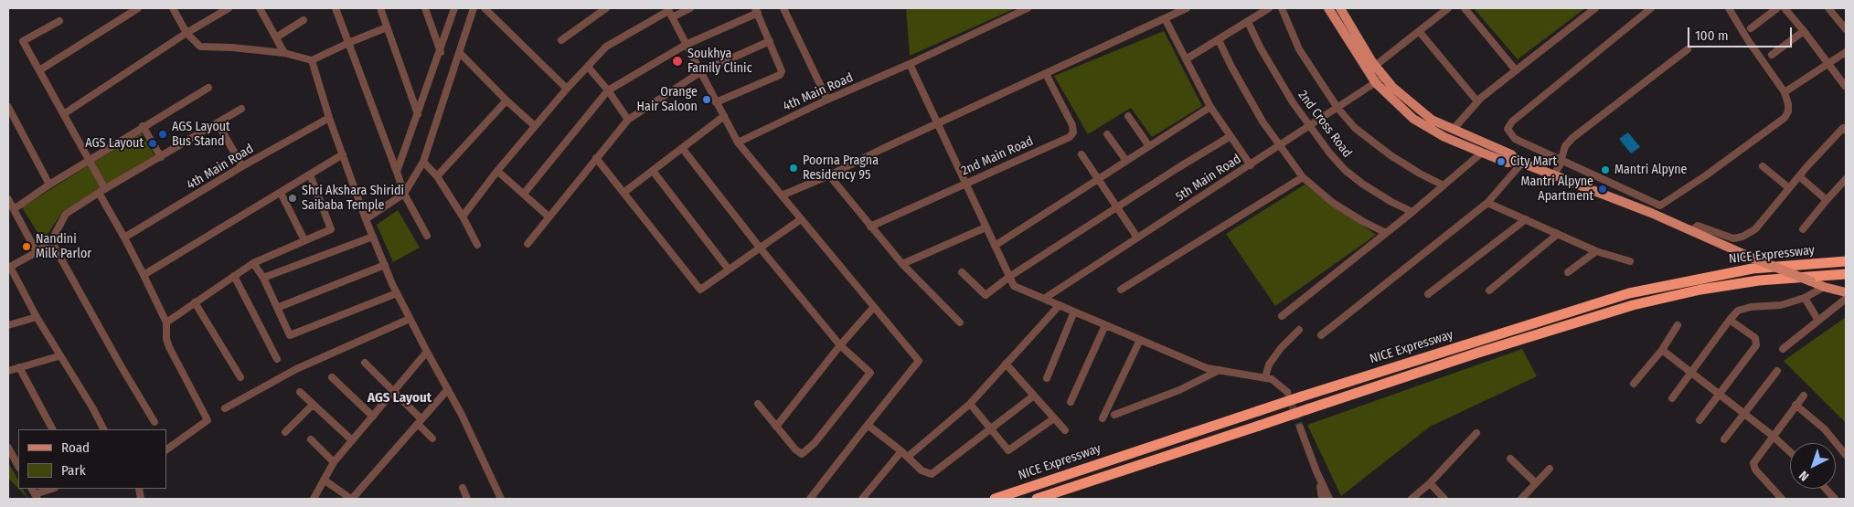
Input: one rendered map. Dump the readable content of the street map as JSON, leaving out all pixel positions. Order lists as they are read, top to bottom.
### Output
{
  "streets": {
    "highway": ["NICE Expressway"],
    "street": [
      "4th Main Road",
      "2nd Cross Road",
      "2nd Main Road",
      "5th Main Road"
    ]
  },
  "crossings": [
    ["2nd Cross Road", "5th Main Road"]
  ],
  "districts": ["AGS Layout"],
  "places": [
    "Soukhya Family Clinic",
    "Orange Hair Saloon",
    "AGS Layout Bus Stand",
    "AGS Layout",
    "City Mart",
    "Poorna Pragna Residency 95",
    "Mantri Alpyne",
    "Mantri Alpyne Apartment",
    "Shri Akshara Shiridi Saibaba Temple",
    "Nandini Milk Parlor"
  ],
  "legend": ["Road", "Park"],
  "scale_bar": "100 m",
  "north": "bottom left"
}
